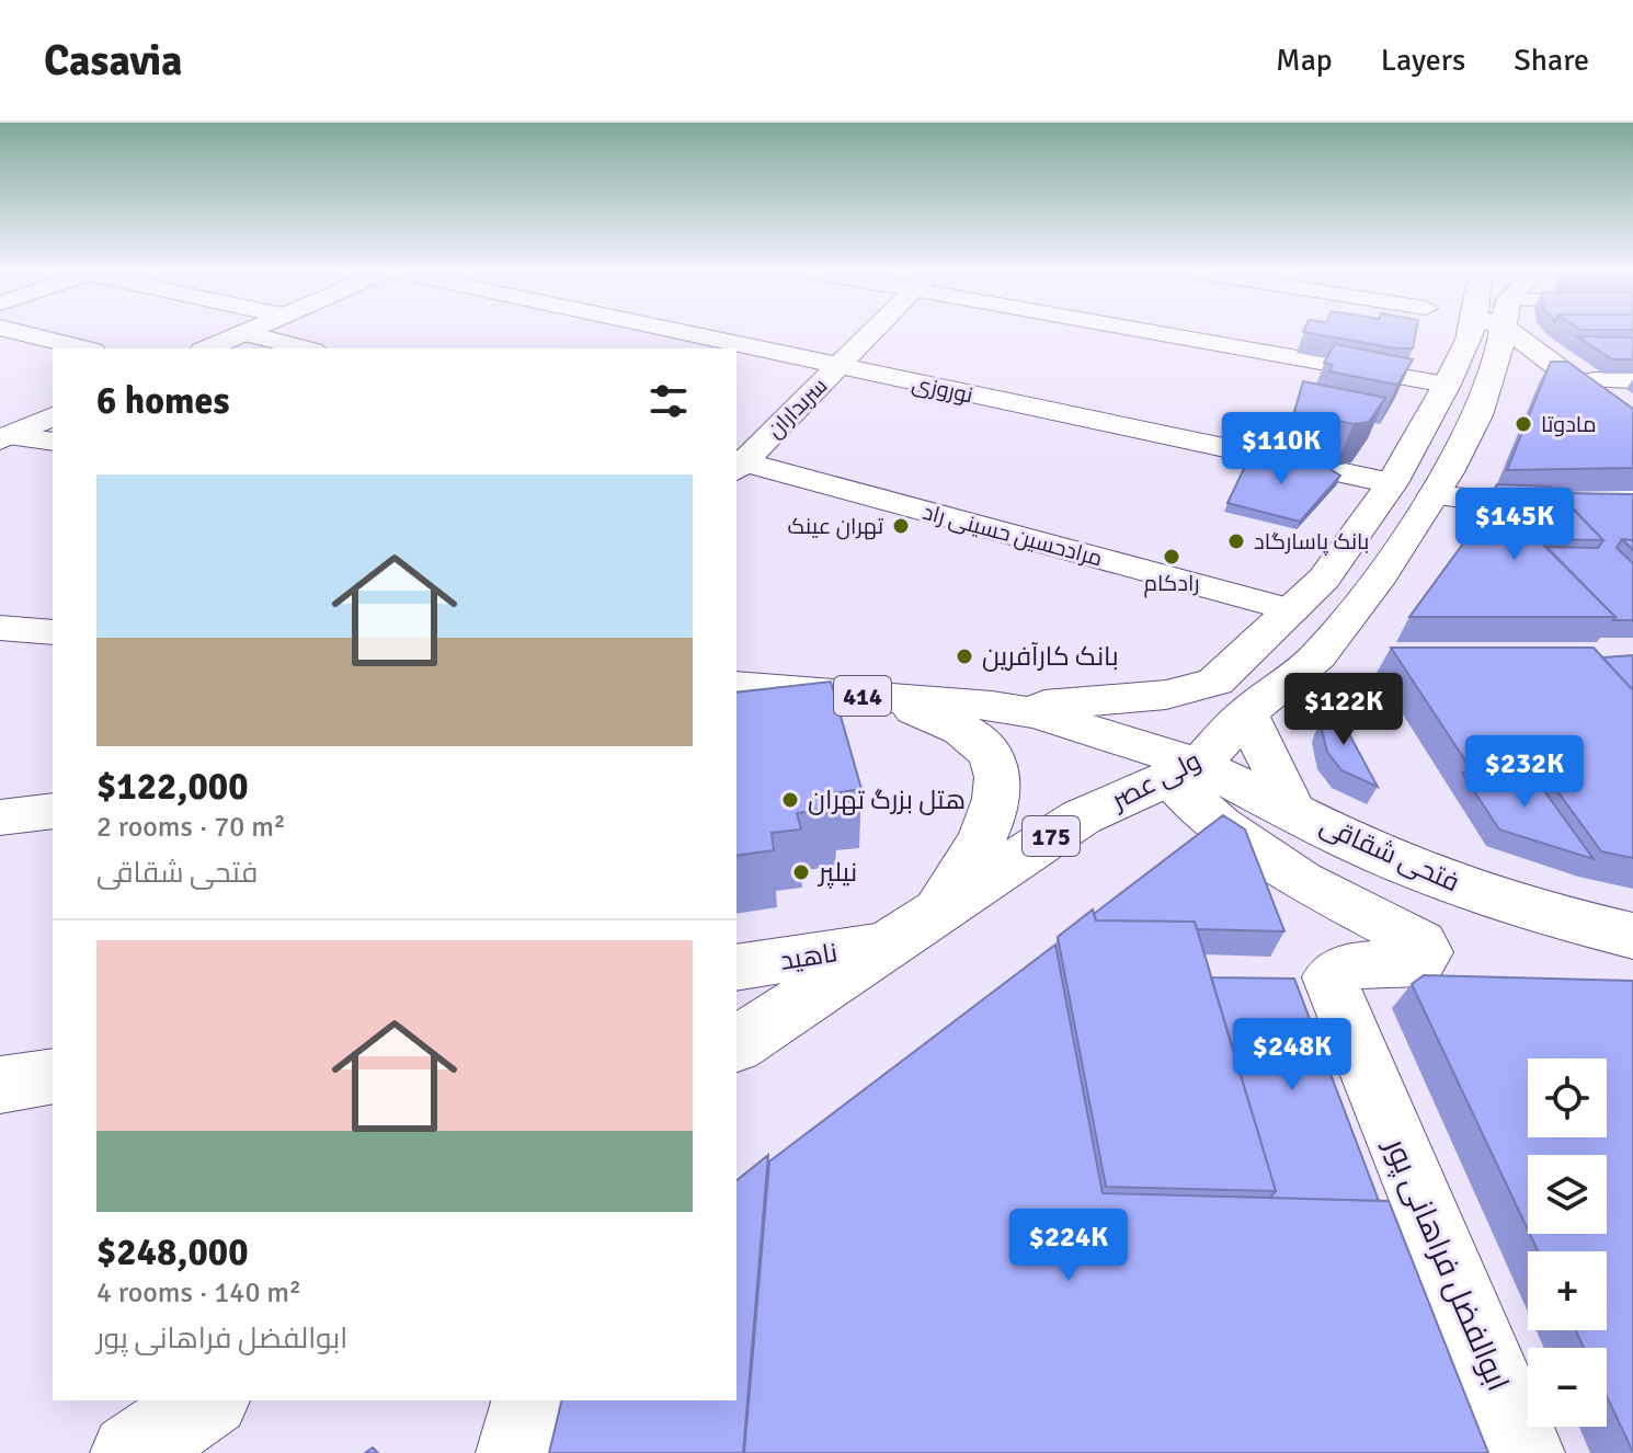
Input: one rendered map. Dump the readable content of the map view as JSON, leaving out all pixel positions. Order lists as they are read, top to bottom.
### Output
{
  "streets": {
    "main road": [
      "414",
      "ولی عصر",
      "175",
      "فتحی شقاقی"
    ],
    "street": [
      "نوروزی",
      "سربداران",
      "مرادحسین حسینی راد",
      "ناهید",
      "ابوالفضل فراهانی پور"
    ]
  },
  "crossings": [
    ["نوروزی", "سربداران"],
    ["نوروزی", "ولی عصر"],
    ["سربداران", "مرادحسین حسینی راد"],
    ["مرادحسین حسینی راد", "ولی عصر"],
    ["414", "ولی عصر"],
    ["414", "فتحی شقاقی"],
    ["414", "ابوالفضل فراهانی پور"],
    ["ولی عصر", "فتحی شقاقی"],
    ["ولی عصر", "ناهید"],
    ["ولی عصر", "ابوالفضل فراهانی پور"],
    ["فتحی شقاقی", "ابوالفضل فراهانی پور"]
  ],
  "places": [
    "مادوتا",
    "تهران عینک",
    "بانک پاسارگاد",
    "رادکام",
    "بانک کارآفرین",
    "هتل بزرگ تهران",
    "نیلپر"
  ],
  "page": {
    "header": "Casavia",
    "nav": ["Map", "Layers", "Share"],
    "heading": "6 homes",
    "price": [
      "$110K",
      "$145K",
      "$122K",
      "$232K",
      "$248K",
      "$224K"
    ],
    "list": [
      {
        "name": "$122,000",
        "note": "2 rooms · 70 m² · فتحی شقاقی"
      },
      {
        "name": "$248,000",
        "note": "4 rooms · 140 m² · ابوالفضل فراهانی پور"
      }
    ],
    "map_buttons": ["+", "−"]
  }
}
